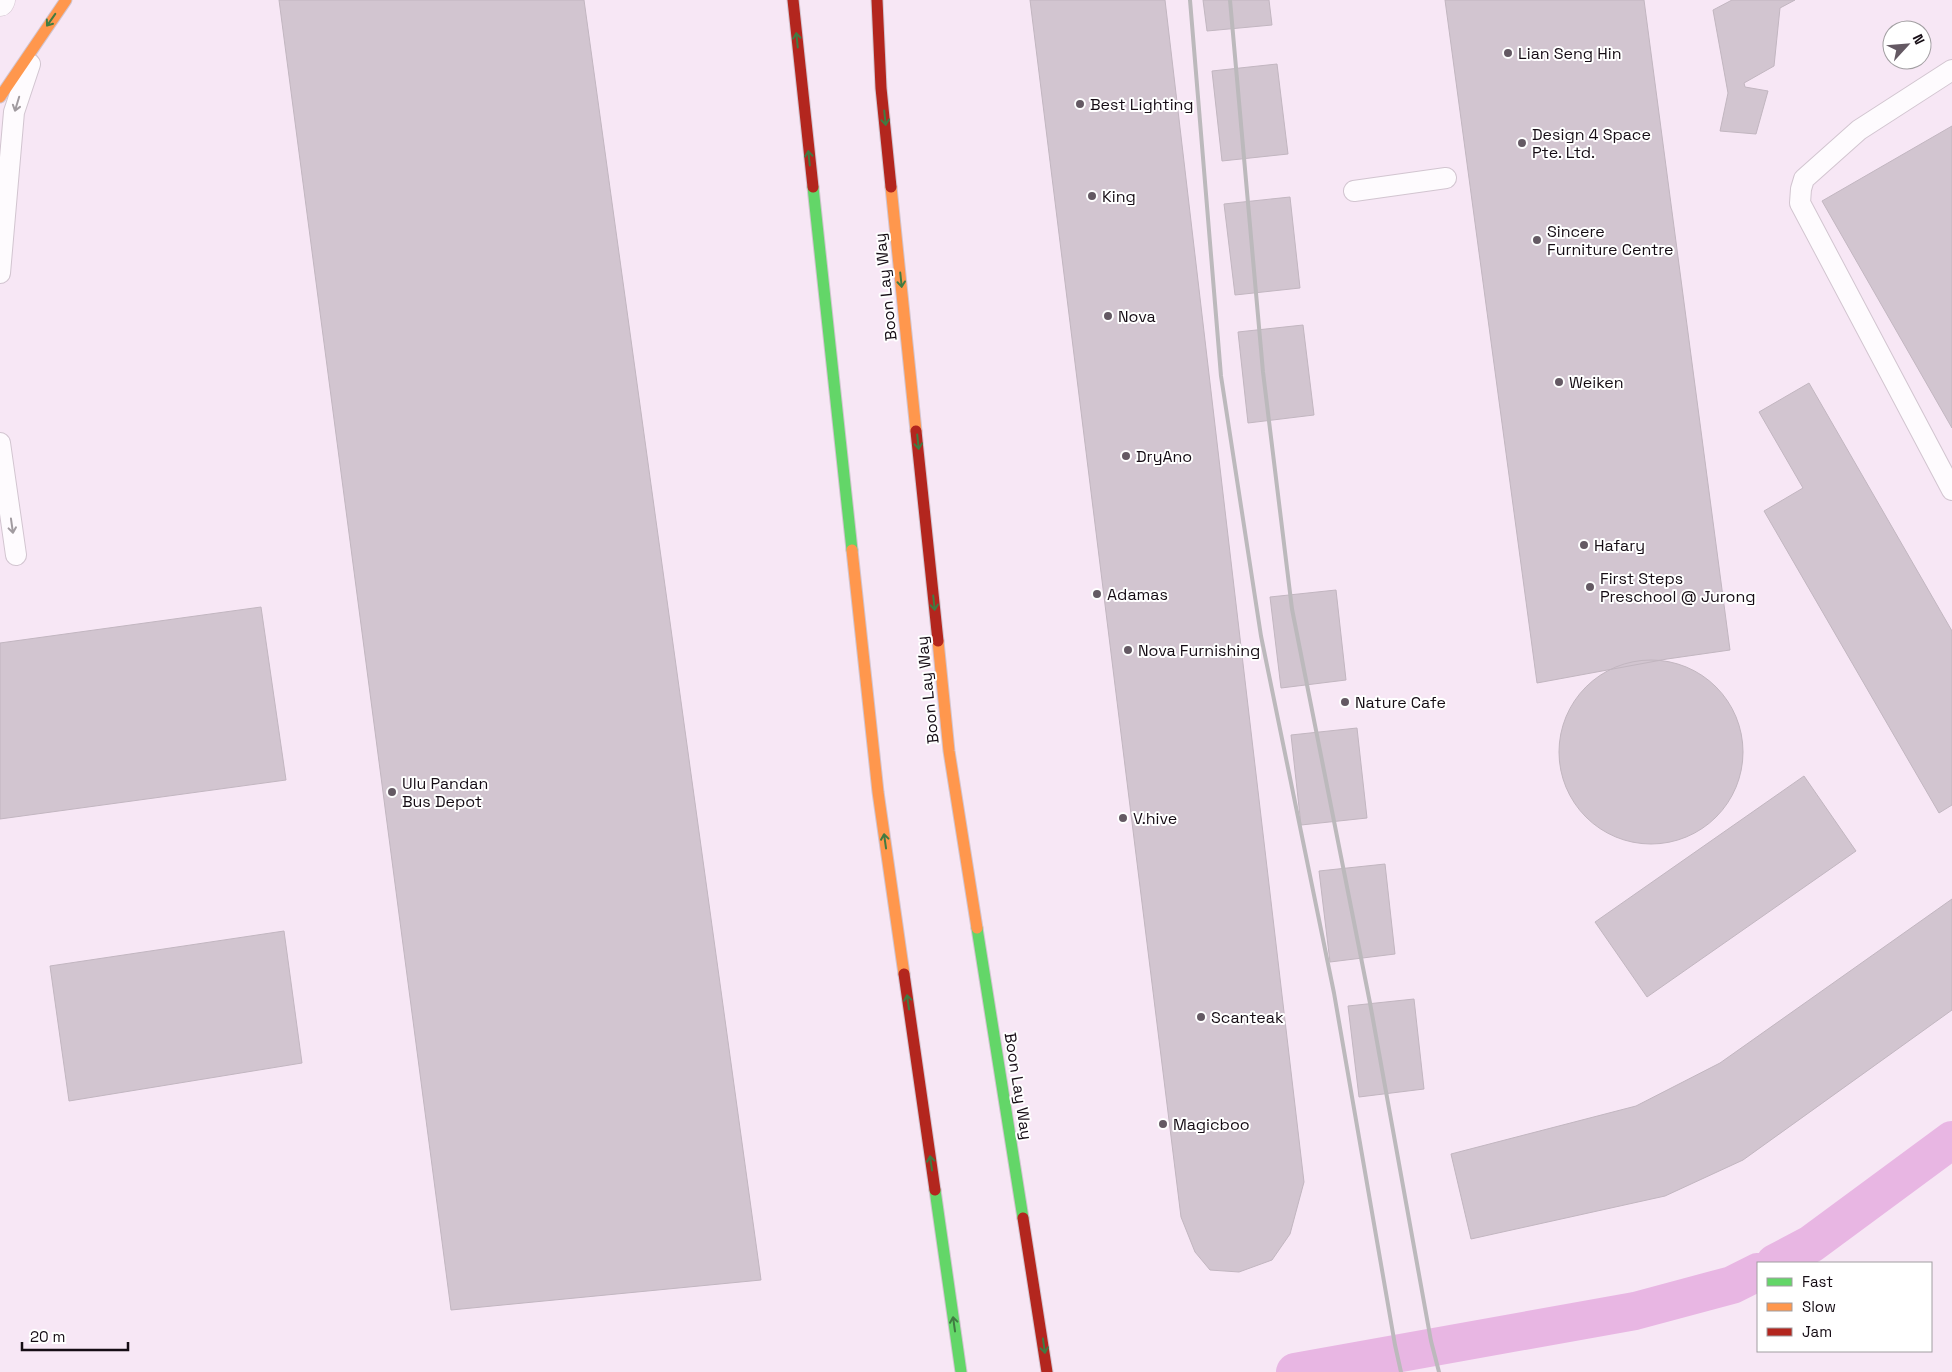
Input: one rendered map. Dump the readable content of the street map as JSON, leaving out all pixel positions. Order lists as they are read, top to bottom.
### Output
{
  "streets": {
    "main road": ["Boon Lay Way"]
  },
  "places": [
    "Lian Seng Hin",
    "Best Lighting",
    "Design 4 Space Pte. Ltd.",
    "King",
    "Sincere Furniture Centre",
    "Nova",
    "Weiken",
    "DryAno",
    "Hafary",
    "First Steps Preschool @ Jurong",
    "Adamas",
    "Nova Furnishing",
    "Nature Cafe",
    "Ulu Pandan Bus Depot",
    "V.hive",
    "Scanteak",
    "Magicboo"
  ],
  "legend": ["Fast", "Slow", "Jam"],
  "scale_bar": "20 m",
  "north": "top right"
}
